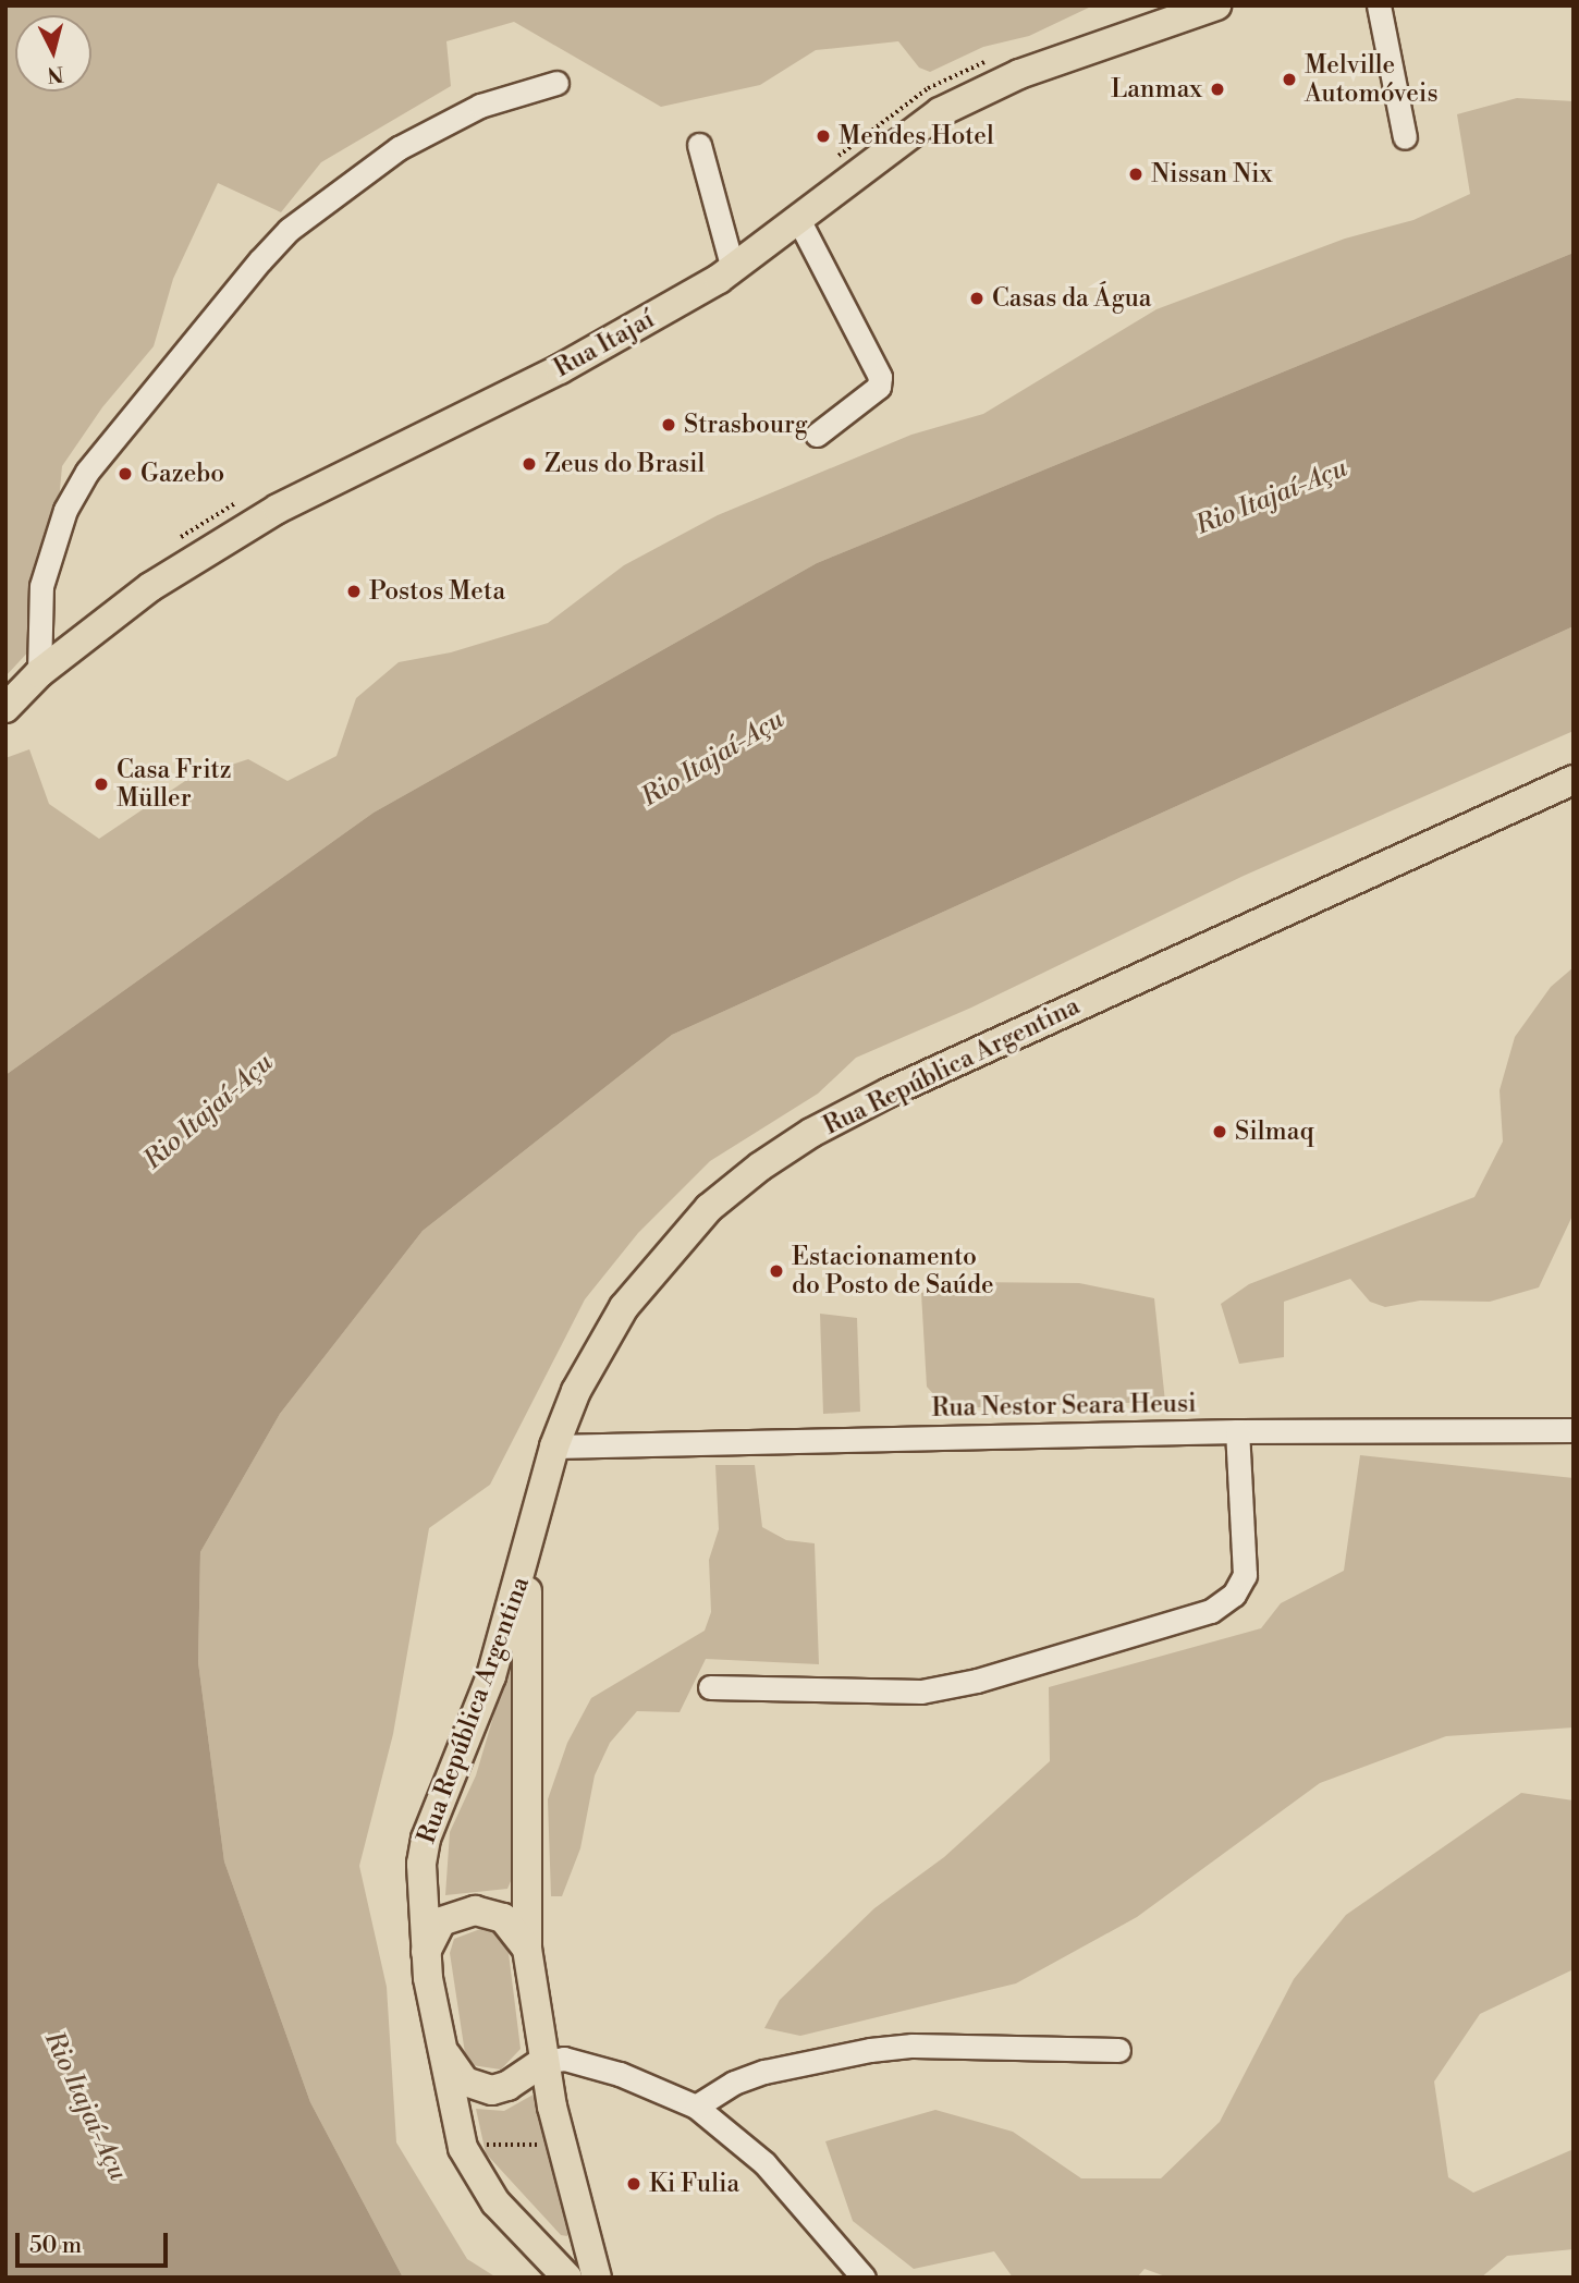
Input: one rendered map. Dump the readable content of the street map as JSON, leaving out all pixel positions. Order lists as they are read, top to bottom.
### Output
{
  "streets": {
    "main road": ["Rua Itajaí", "Rua República Argentina"],
    "street": ["Rua Nestor Seara Heusi"]
  },
  "crossings": [
    ["Rua República Argentina", "Rua Nestor Seara Heusi"]
  ],
  "water": ["Rio Itajaí-Açu"],
  "places": [
    "Melville Automóveis",
    "Lanmax",
    "Mendes Hotel",
    "Nissan Nix",
    "Casas da Água",
    "Strasbourg",
    "Zeus do Brasil",
    "Gazebo",
    "Postos Meta",
    "Casa Fritz Müller",
    "Silmaq",
    "Estacionamento do Posto de Saúde",
    "Ki Fulia"
  ],
  "scale_bar": "50 m",
  "north": "bottom"
}
